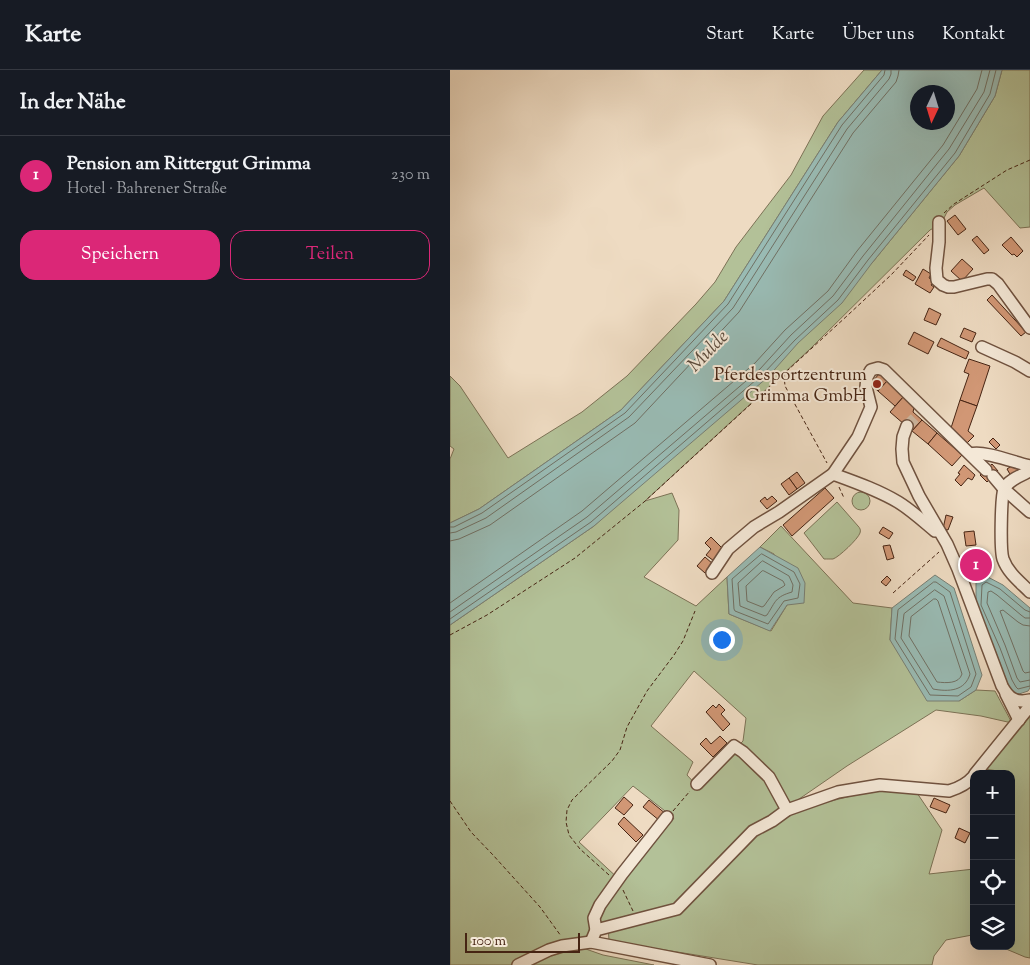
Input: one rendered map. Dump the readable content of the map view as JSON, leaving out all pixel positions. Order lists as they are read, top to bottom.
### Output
{
  "water": ["Mulde"],
  "places": ["Pferdesportzentrum Grimma GmbH"],
  "scale_bar": "100 m",
  "north": "bottom",
  "page": {
    "header": "Karte",
    "nav": [
      "Start",
      "Karte",
      "Über uns",
      "Kontakt"
    ],
    "heading": "In der Nähe",
    "list": [
      {
        "mark": "1",
        "name": "Pension am Rittergut Grimma",
        "note": "Hotel · Bahrener Straße",
        "value": "230 m"
      }
    ],
    "buttons": ["Speichern", "Teilen"],
    "pins": "1",
    "map_buttons": ["+", "−"],
    "scale": "100 m"
  }
}
